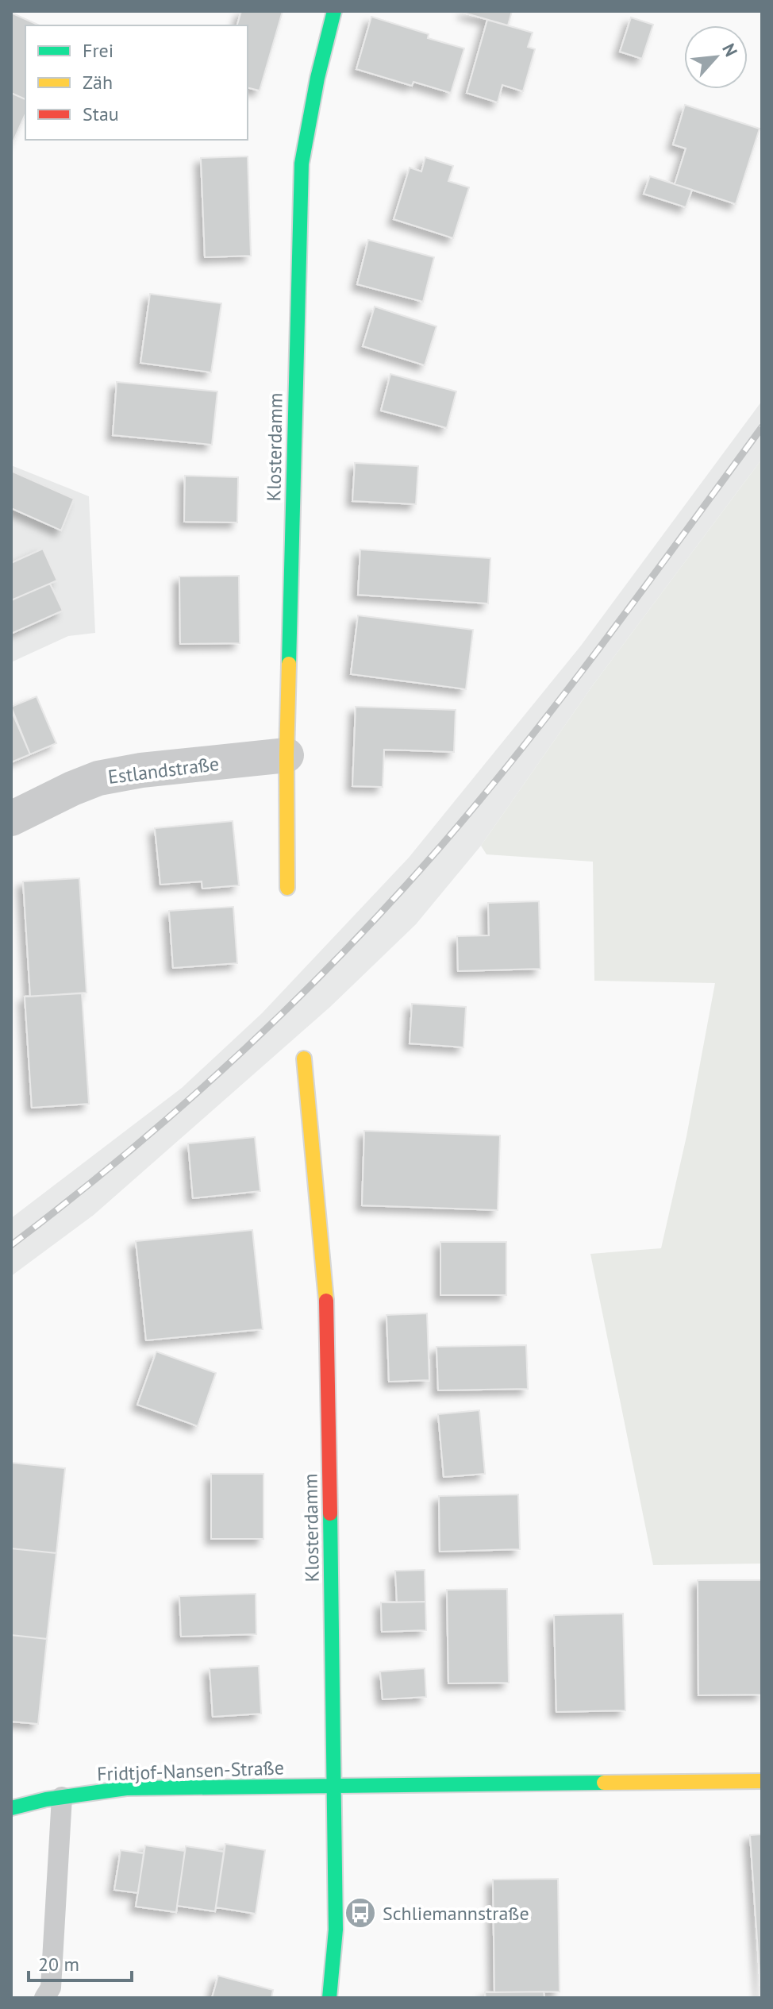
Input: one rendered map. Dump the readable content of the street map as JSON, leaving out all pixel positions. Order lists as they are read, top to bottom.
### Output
{
  "streets": {
    "street": ["Klosterdamm", "Estlandstraße", "Fridtjof-Nansen-Straße"]
  },
  "crossings": [
    ["Klosterdamm", "Estlandstraße"],
    ["Klosterdamm", "Fridtjof-Nansen-Straße"]
  ],
  "places": {
    "bus stop": ["Schliemannstraße"]
  },
  "legend": ["Frei", "Zäh", "Stau"],
  "scale_bar": "20 m",
  "north": "top right"
}
